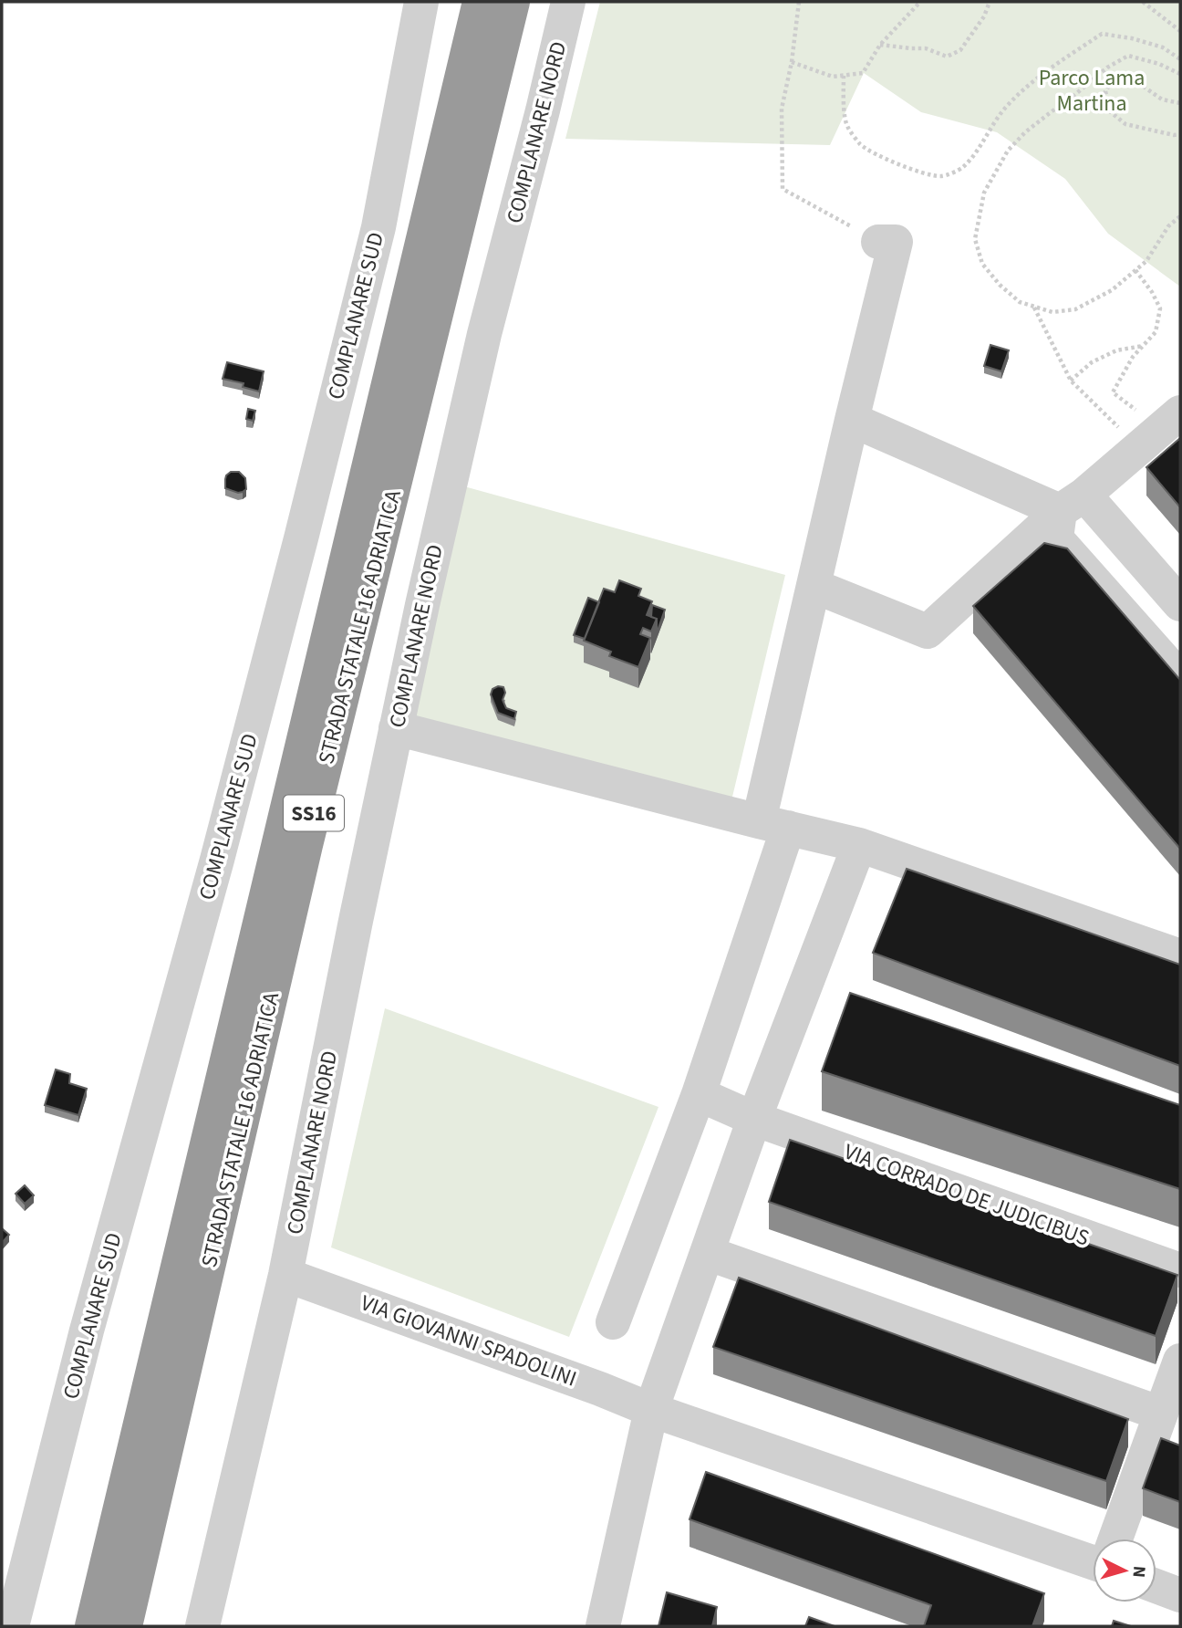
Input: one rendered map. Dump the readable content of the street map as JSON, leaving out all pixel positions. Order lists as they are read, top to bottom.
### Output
{
  "streets": {
    "highway": ["STRADA STATALE 16 ADRIATICA", "SS16"],
    "street": [
      "COMPLANARE NORD",
      "COMPLANARE SUD",
      "VIA CORRADO DE JUDICIBUS",
      "VIA GIOVANNI SPADOLINI"
    ]
  },
  "crossings": [
    ["COMPLANARE NORD", "VIA GIOVANNI SPADOLINI"]
  ],
  "parks": ["Parco Lama Martina"],
  "north": "right"
}
